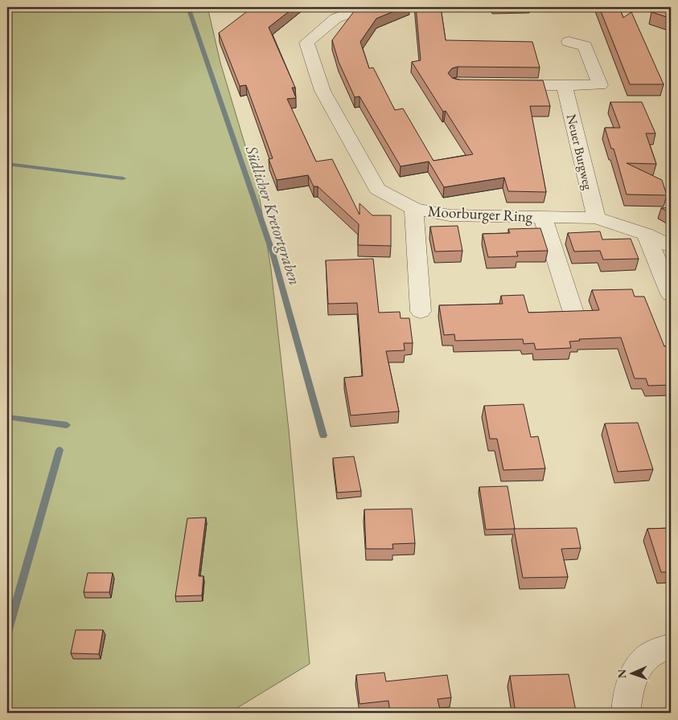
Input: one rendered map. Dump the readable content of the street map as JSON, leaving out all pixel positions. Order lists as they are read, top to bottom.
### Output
{
  "streets": {
    "street": ["Neuer Burgweg", "Moorburger Ring"]
  },
  "crossings": [
    ["Neuer Burgweg", "Moorburger Ring"]
  ],
  "water": ["Südlicher Kretortgraben"],
  "north": "left"
}
